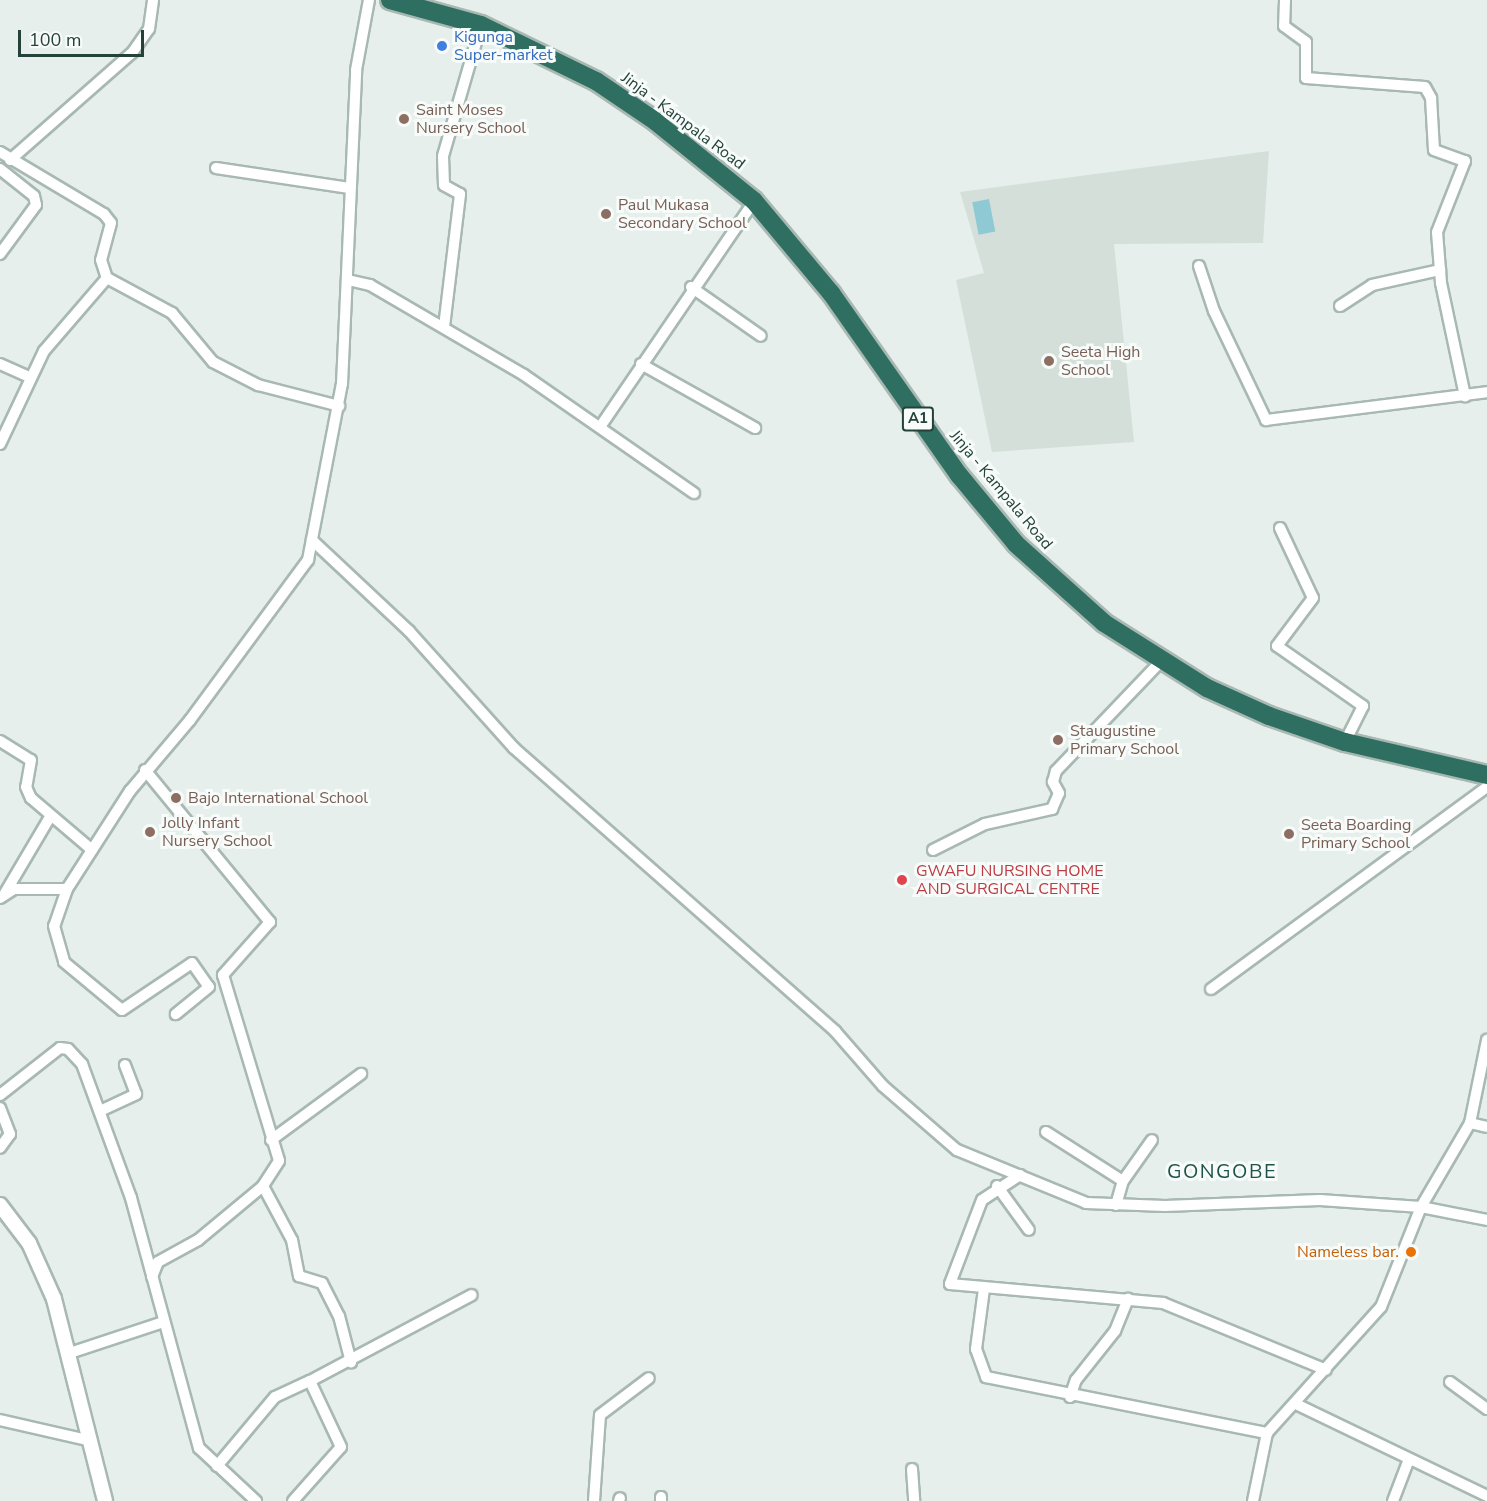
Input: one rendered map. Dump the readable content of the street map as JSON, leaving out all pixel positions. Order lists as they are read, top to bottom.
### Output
{
  "streets": {
    "highway": ["Jinja - Kampala Road", "A1"]
  },
  "districts": ["GONGOBE"],
  "places": [
    "Kigunga Super-market",
    "Saint Moses Nursery School",
    "Paul Mukasa Secondary School",
    "Seeta High School",
    "Staugustine Primary School",
    "Bajo International School",
    "Jolly Infant Nursery School",
    "Seeta Boarding Primary School",
    "GWAFU NURSING HOME AND SURGICAL CENTRE",
    "Nameless bar."
  ],
  "scale_bar": "100 m"
}
